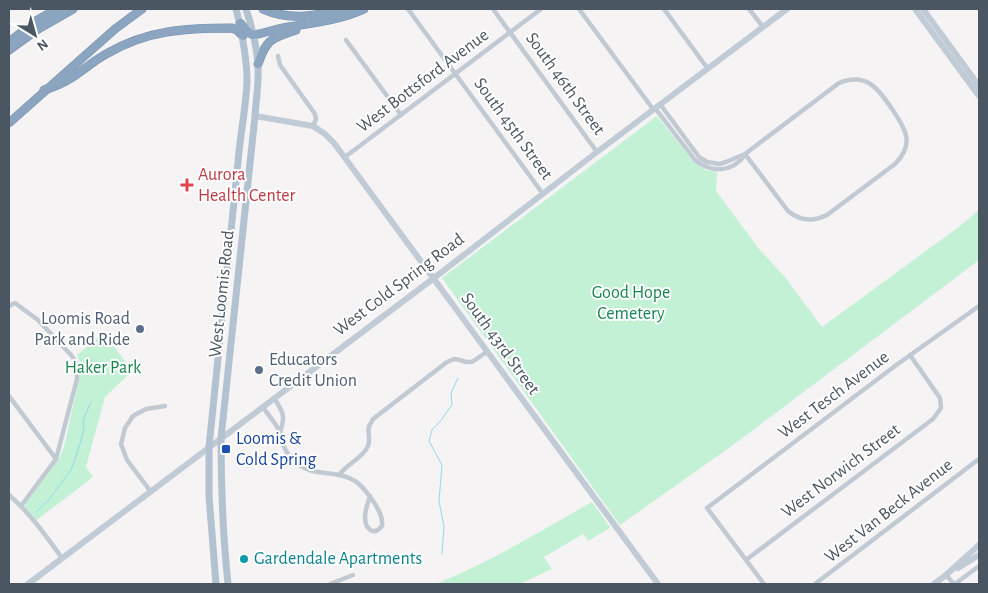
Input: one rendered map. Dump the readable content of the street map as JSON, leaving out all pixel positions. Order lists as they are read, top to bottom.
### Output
{
  "streets": {
    "main road": ["West Loomis Road"],
    "street": [
      "West Bottsford Avenue",
      "South 46th Street",
      "South 45th Street",
      "West Cold Spring Road",
      "South 43rd Street",
      "West Tesch Avenue",
      "West Norwich Street",
      "West Van Beck Avenue"
    ]
  },
  "crossings": [
    ["West Bottsford Avenue", "South 46th Street"],
    ["West Bottsford Avenue", "South 45th Street"],
    ["West Bottsford Avenue", "South 43rd Street"],
    ["South 46th Street", "West Cold Spring Road"],
    ["South 45th Street", "West Cold Spring Road"],
    ["West Cold Spring Road", "West Loomis Road"],
    ["West Cold Spring Road", "South 43rd Street"],
    ["West Loomis Road", "South 43rd Street"],
    ["West Tesch Avenue", "West Norwich Street"]
  ],
  "parks": ["Good Hope Cemetery", "Haker Park"],
  "places": {
    "health": ["Aurora Health Center"],
    "other": ["Loomis Road Park and Ride", "Educators Credit Union", "Gardendale Apartments"],
    "transit": ["Loomis & Cold Spring"]
  },
  "north": "bottom right"
}
